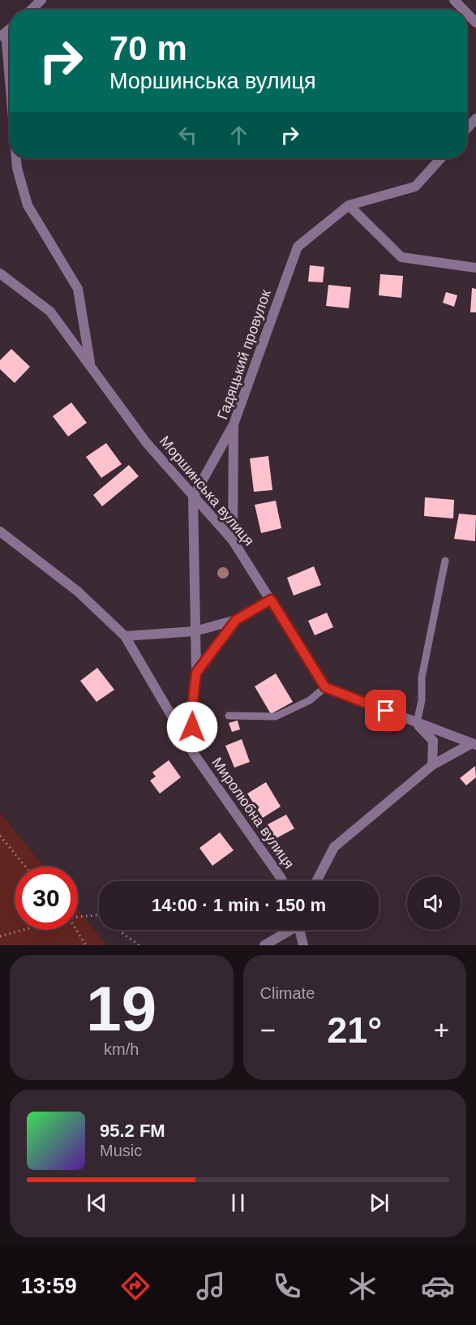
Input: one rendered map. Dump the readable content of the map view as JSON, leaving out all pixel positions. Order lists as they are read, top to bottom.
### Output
{
  "streets": {
    "street": ["Гадяцький провулок", "Моршинська вулиця", "Миролюбна вулиця"]
  },
  "crossings": [
    ["Гадяцький провулок", "Моршинська вулиця"],
    ["Моршинська вулиця", "Миролюбна вулиця"]
  ],
  "page": {
    "turn": ["70 m", "Моршинська вулиця"],
    "limit": "30",
    "trip": "14:00 · 1 min · 150 m",
    "tile": [
      ["19", "km/h"],
      "Climate"
    ],
    "heat": ["−", "21°", "+"],
    "song": ["95.2 FM", "Music"],
    "tabs": "13:59"
  }
}
